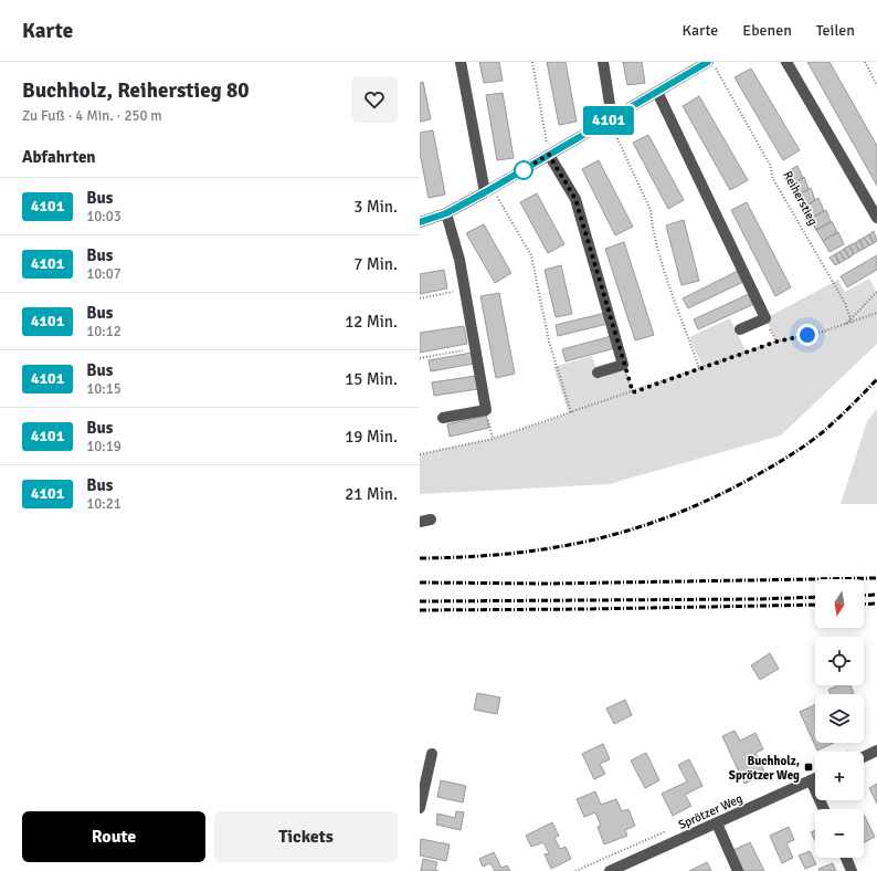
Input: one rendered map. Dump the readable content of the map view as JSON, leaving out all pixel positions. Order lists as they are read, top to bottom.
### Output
{
  "streets": {
    "street": ["Sprötzer Weg"],
    "path": ["Reiherstieg"]
  },
  "places": {
    "transit": ["Buchholz, Sprötzer Weg"]
  },
  "lines": ["bus line 4101"],
  "north": "bottom",
  "page": {
    "header": "Karte",
    "nav": ["Karte", "Ebenen", "Teilen"],
    "heading": [
      ["Buchholz, Reiherstieg 80", "Zu Fuß · 4 Min. · 250 m"],
      "Abfahrten"
    ],
    "on_map": "4101",
    "list": [
      {
        "mark": "4101",
        "name": "Bus",
        "note": "10:03",
        "value": "3 Min."
      },
      {
        "mark": "4101",
        "name": "Bus",
        "note": "10:07",
        "value": "7 Min."
      },
      {
        "mark": "4101",
        "name": "Bus",
        "note": "10:12",
        "value": "12 Min."
      },
      {
        "mark": "4101",
        "name": "Bus",
        "note": "10:15",
        "value": "15 Min."
      },
      {
        "mark": "4101",
        "name": "Bus",
        "note": "10:19",
        "value": "19 Min."
      },
      {
        "mark": "4101",
        "name": "Bus",
        "note": "10:21",
        "value": "21 Min."
      }
    ],
    "map_buttons": ["+", "−"],
    "buttons": ["Route", "Tickets"]
  }
}
